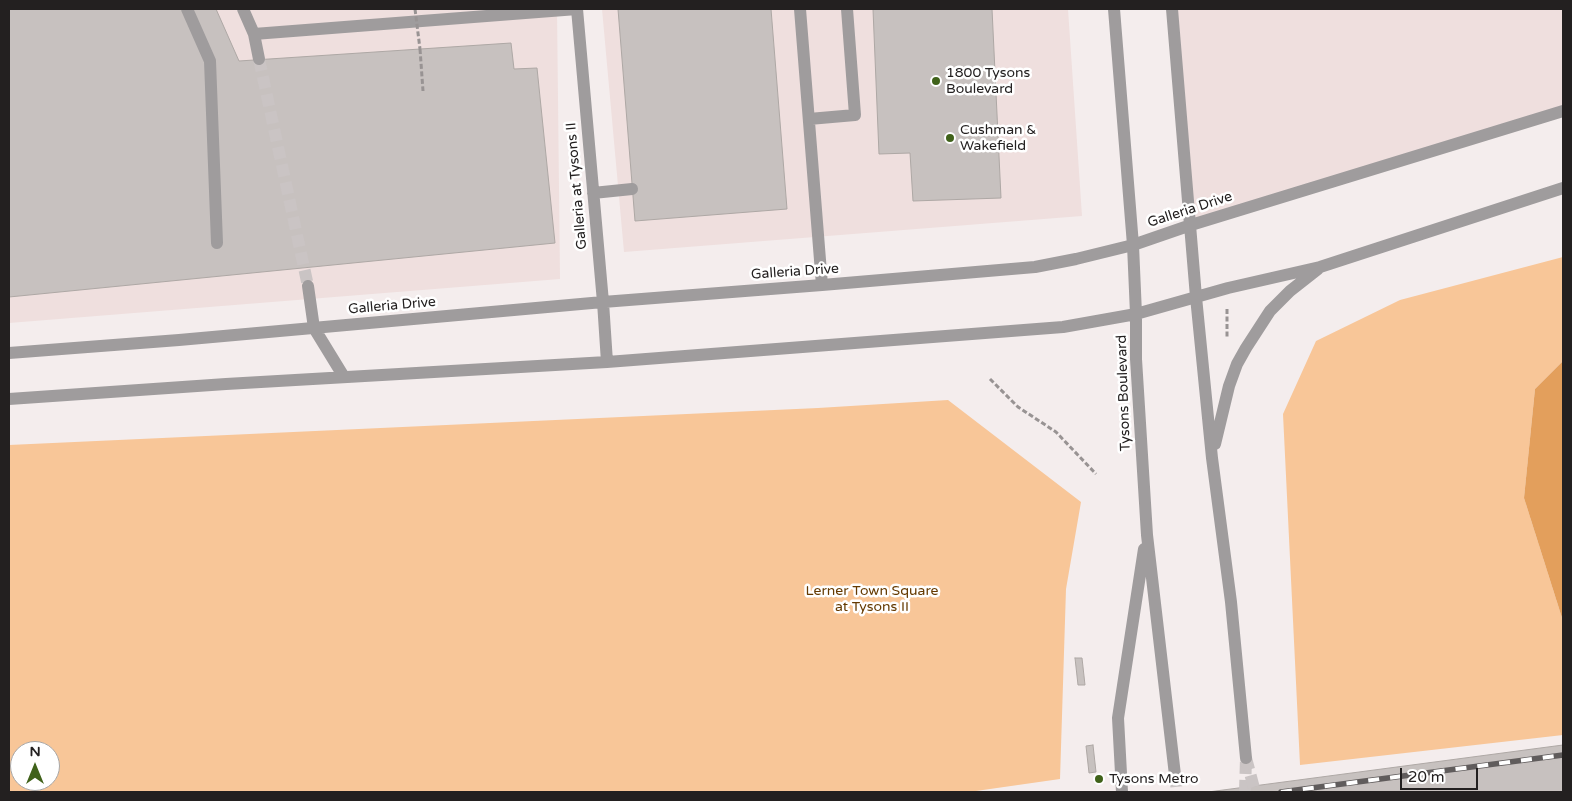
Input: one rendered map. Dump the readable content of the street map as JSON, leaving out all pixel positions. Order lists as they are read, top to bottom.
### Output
{
  "streets": {
    "street": ["Galleria at Tysons II", "Galleria Drive", "Tysons Boulevard"]
  },
  "crossings": [
    ["Galleria at Tysons II", "Galleria Drive"],
    ["Galleria Drive", "Tysons Boulevard"]
  ],
  "parks": ["Lerner Town Square at Tysons II"],
  "places": ["1800 Tysons Boulevard", "Cushman & Wakefield", "Tysons Metro"],
  "scale_bar": "20 m",
  "north": "top"
}
